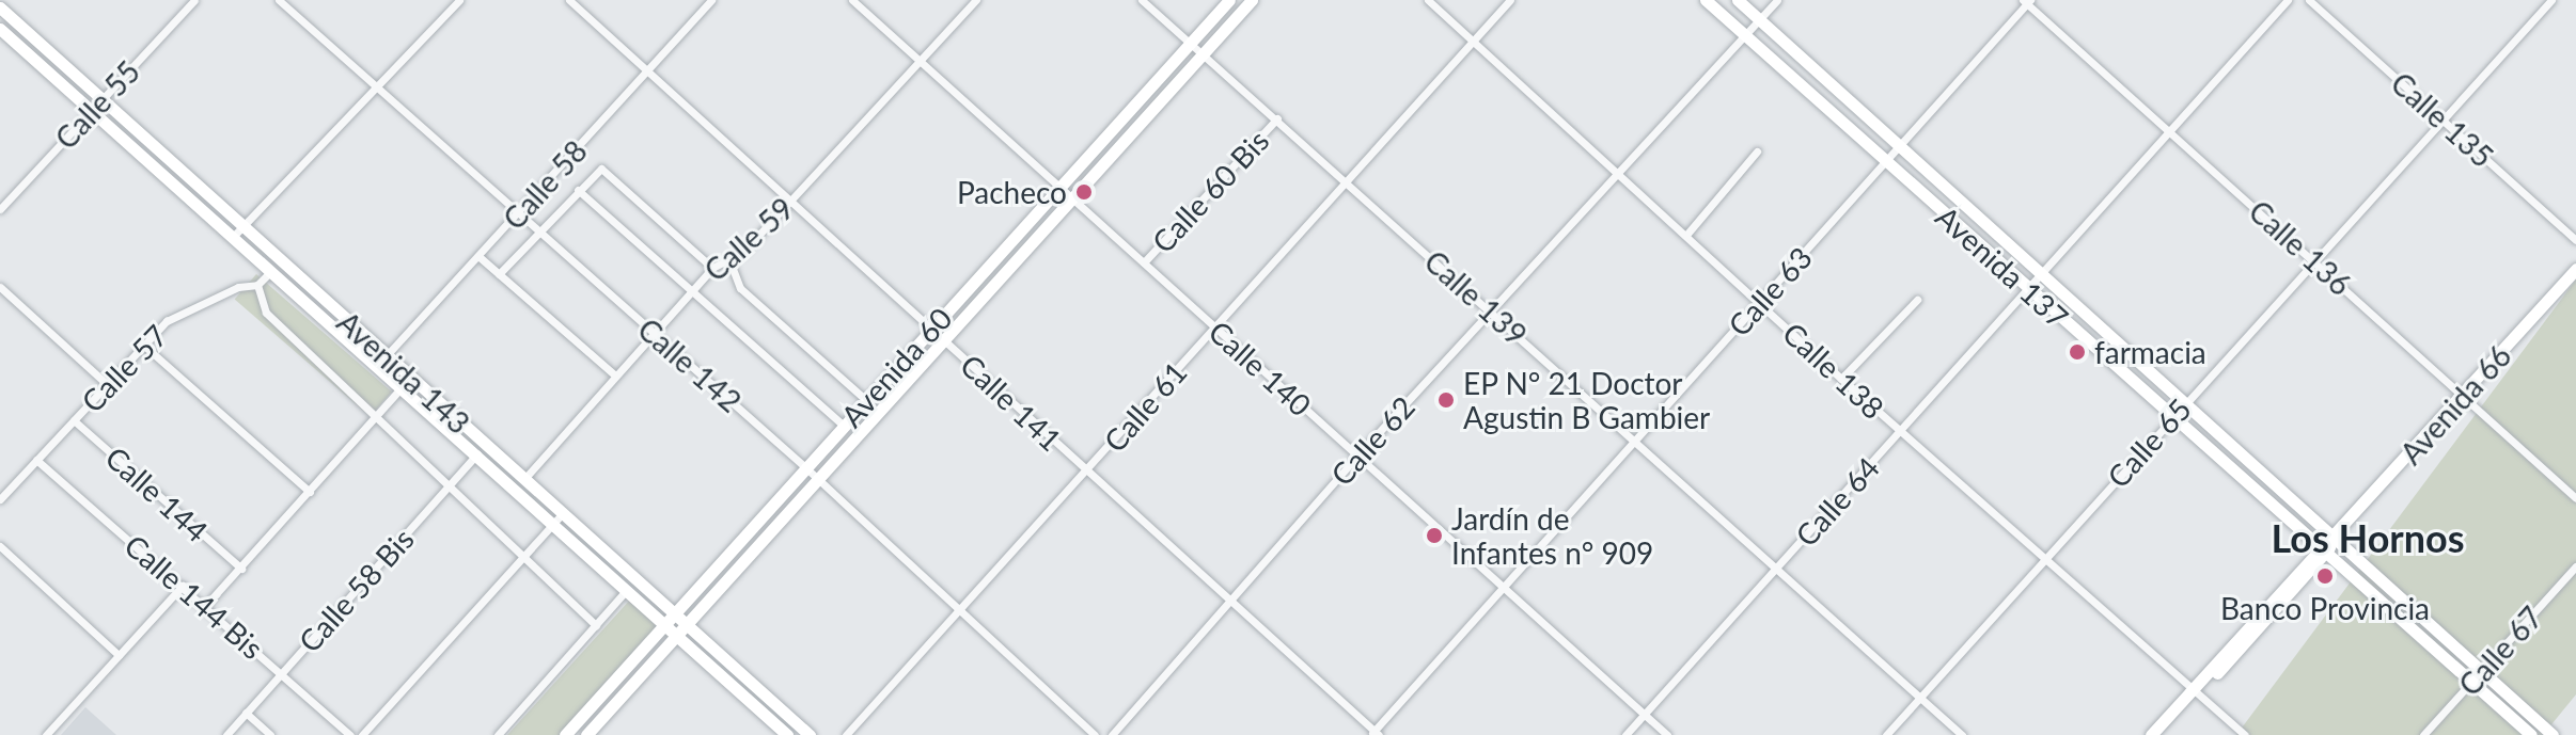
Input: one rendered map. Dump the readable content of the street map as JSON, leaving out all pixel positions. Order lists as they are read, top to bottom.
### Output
{
  "streets": {
    "main road": [
      "Avenida 137",
      "Avenida 60",
      "Avenida 143",
      "Avenida 66"
    ],
    "street": [
      "Calle 55",
      "Calle 135",
      "Calle 58",
      "Calle 60 Bis",
      "Calle 59",
      "Calle 136",
      "Calle 63",
      "Calle 139",
      "Calle 142",
      "Calle 57",
      "Calle 140",
      "Calle 138",
      "Calle 141",
      "Calle 61",
      "Calle 62",
      "Calle 65",
      "Calle 144",
      "Calle 64",
      "Calle 58 Bis",
      "Calle 144 Bis",
      "Calle 67"
    ]
  },
  "crossings": [
    ["Calle 55", "Avenida 143"],
    ["Calle 135", "Calle 65"],
    ["Calle 58", "Calle 142"],
    ["Calle 58", "Avenida 143"],
    ["Calle 58", "Calle 141"],
    ["Calle 60 Bis", "Calle 139"],
    ["Calle 60 Bis", "Calle 140"],
    ["Calle 59", "Calle 142"],
    ["Calle 59", "Calle 140"],
    ["Calle 59", "Avenida 143"],
    ["Calle 59", "Calle 141"],
    ["Calle 136", "Calle 63"],
    ["Calle 136", "Avenida 66"],
    ["Calle 136", "Calle 65"],
    ["Calle 136", "Calle 64"],
    ["Avenida 137", "Calle 63"],
    ["Avenida 137", "Avenida 66"],
    ["Avenida 137", "Calle 62"],
    ["Avenida 137", "Calle 65"],
    ["Avenida 137", "Calle 64"],
    ["Avenida 137", "Calle 67"],
    ["Calle 63", "Calle 139"],
    ["Calle 63", "Calle 140"],
    ["Calle 63", "Calle 138"],
    ["Calle 63", "Calle 141"],
    ["Calle 139", "Avenida 60"],
    ["Calle 139", "Calle 61"],
    ["Calle 139", "Calle 62"],
    ["Calle 139", "Calle 65"],
    ["Calle 139", "Calle 64"],
    ["Calle 142", "Avenida 60"],
    ["Calle 142", "Calle 61"],
    ["Avenida 60", "Calle 140"],
    ["Avenida 60", "Avenida 143"],
    ["Avenida 60", "Calle 141"],
    ["Calle 57", "Avenida 143"],
    ["Calle 57", "Calle 144"],
    ["Calle 57", "Calle 144 Bis"],
    ["Calle 140", "Calle 61"],
    ["Calle 140", "Calle 62"],
    ["Calle 140", "Calle 64"],
    ["Calle 138", "Avenida 66"],
    ["Calle 138", "Calle 61"],
    ["Calle 138", "Calle 62"],
    ["Calle 138", "Calle 65"],
    ["Calle 138", "Calle 64"],
    ["Avenida 143", "Calle 58 Bis"],
    ["Calle 141", "Calle 61"],
    ["Calle 141", "Calle 62"],
    ["Calle 58 Bis", "Calle 144 Bis"]
  ],
  "districts": ["Los Hornos"],
  "places": [
    "Pacheco",
    "farmacia",
    "EP N° 21 Doctor Agustin B Gambier",
    "Jardín de Infantes n° 909",
    "Banco Provincia"
  ]
}
